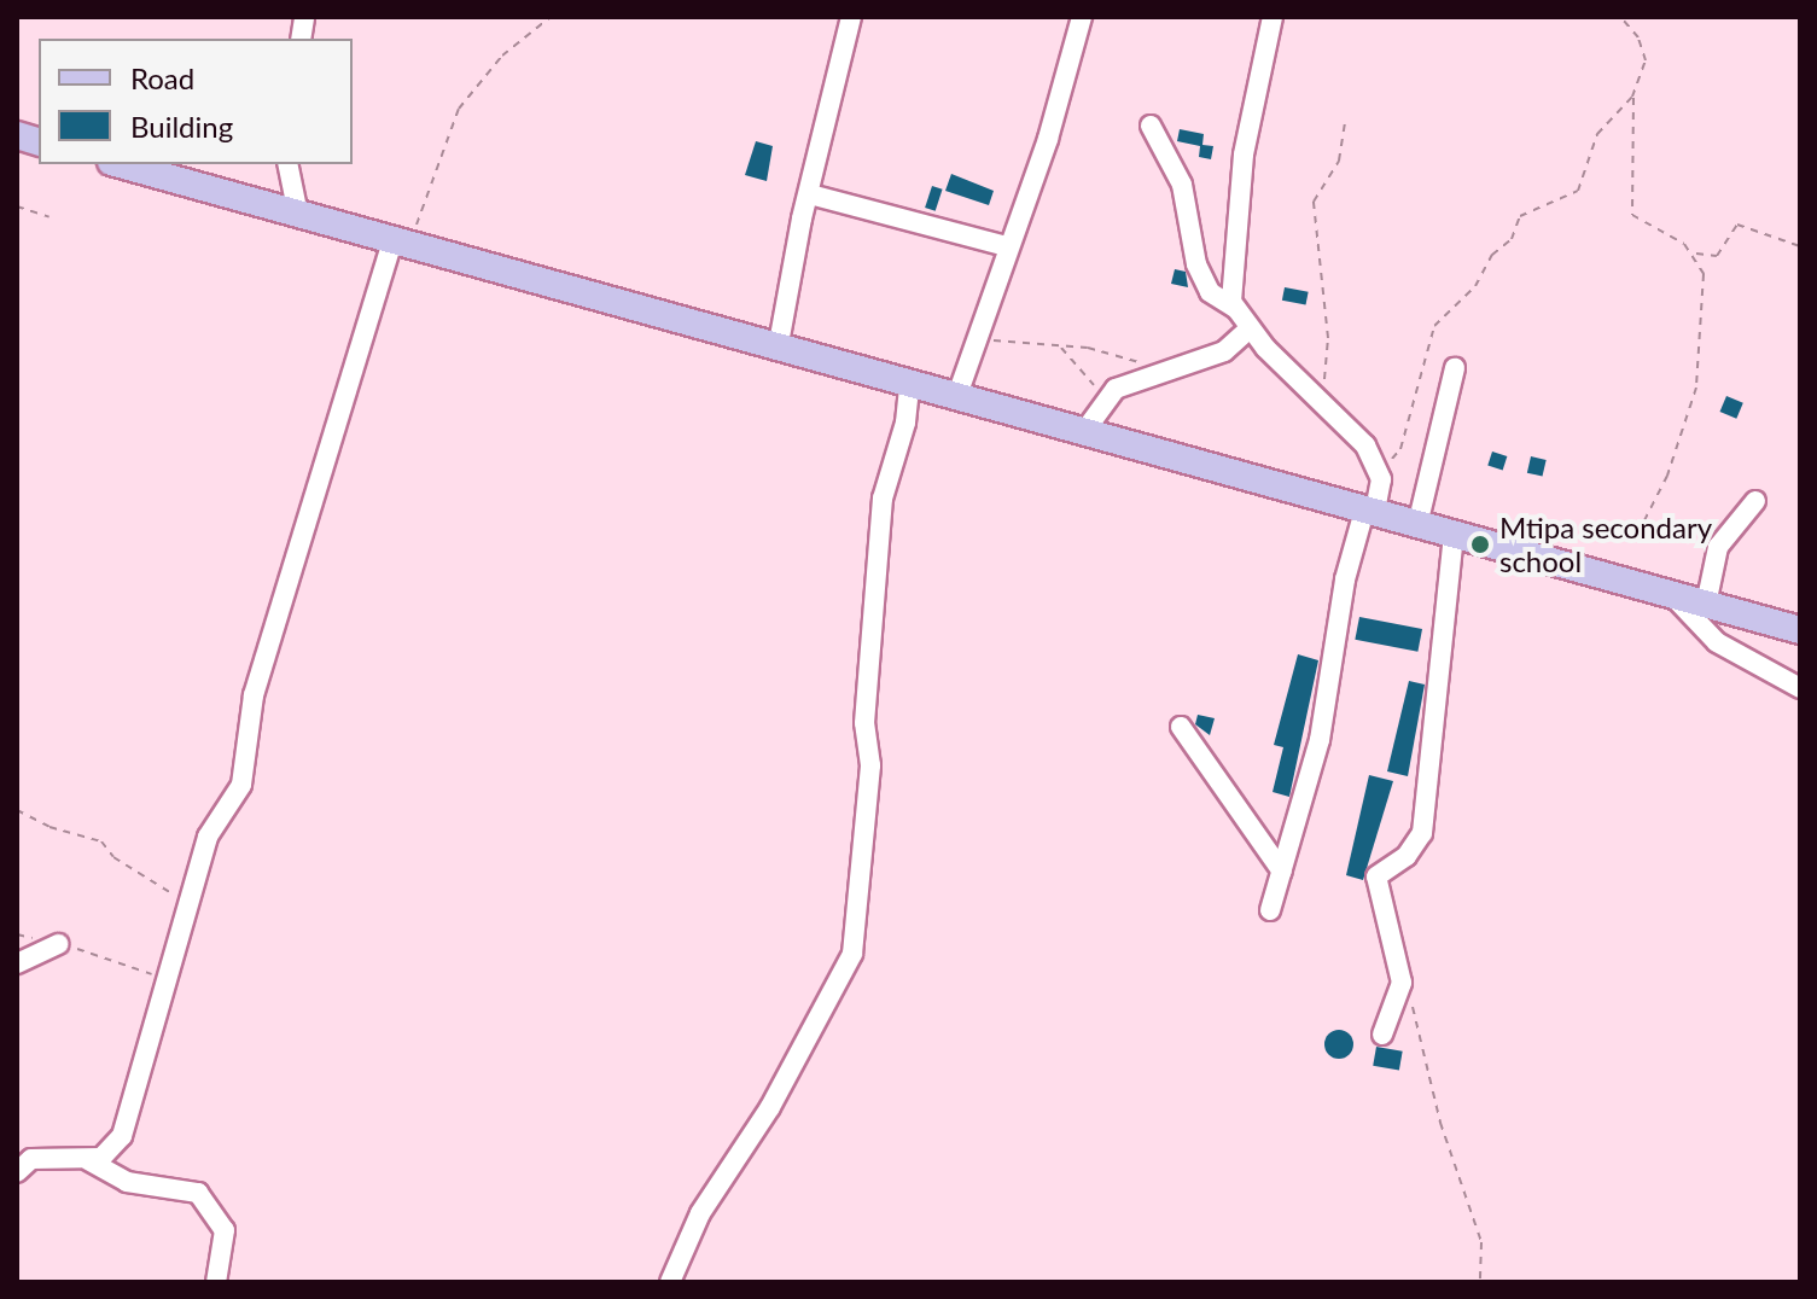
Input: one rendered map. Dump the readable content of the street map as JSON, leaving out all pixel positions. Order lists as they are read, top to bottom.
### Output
{
  "places": ["Mtipa secondary school"],
  "legend": ["Road", "Building"]
}
